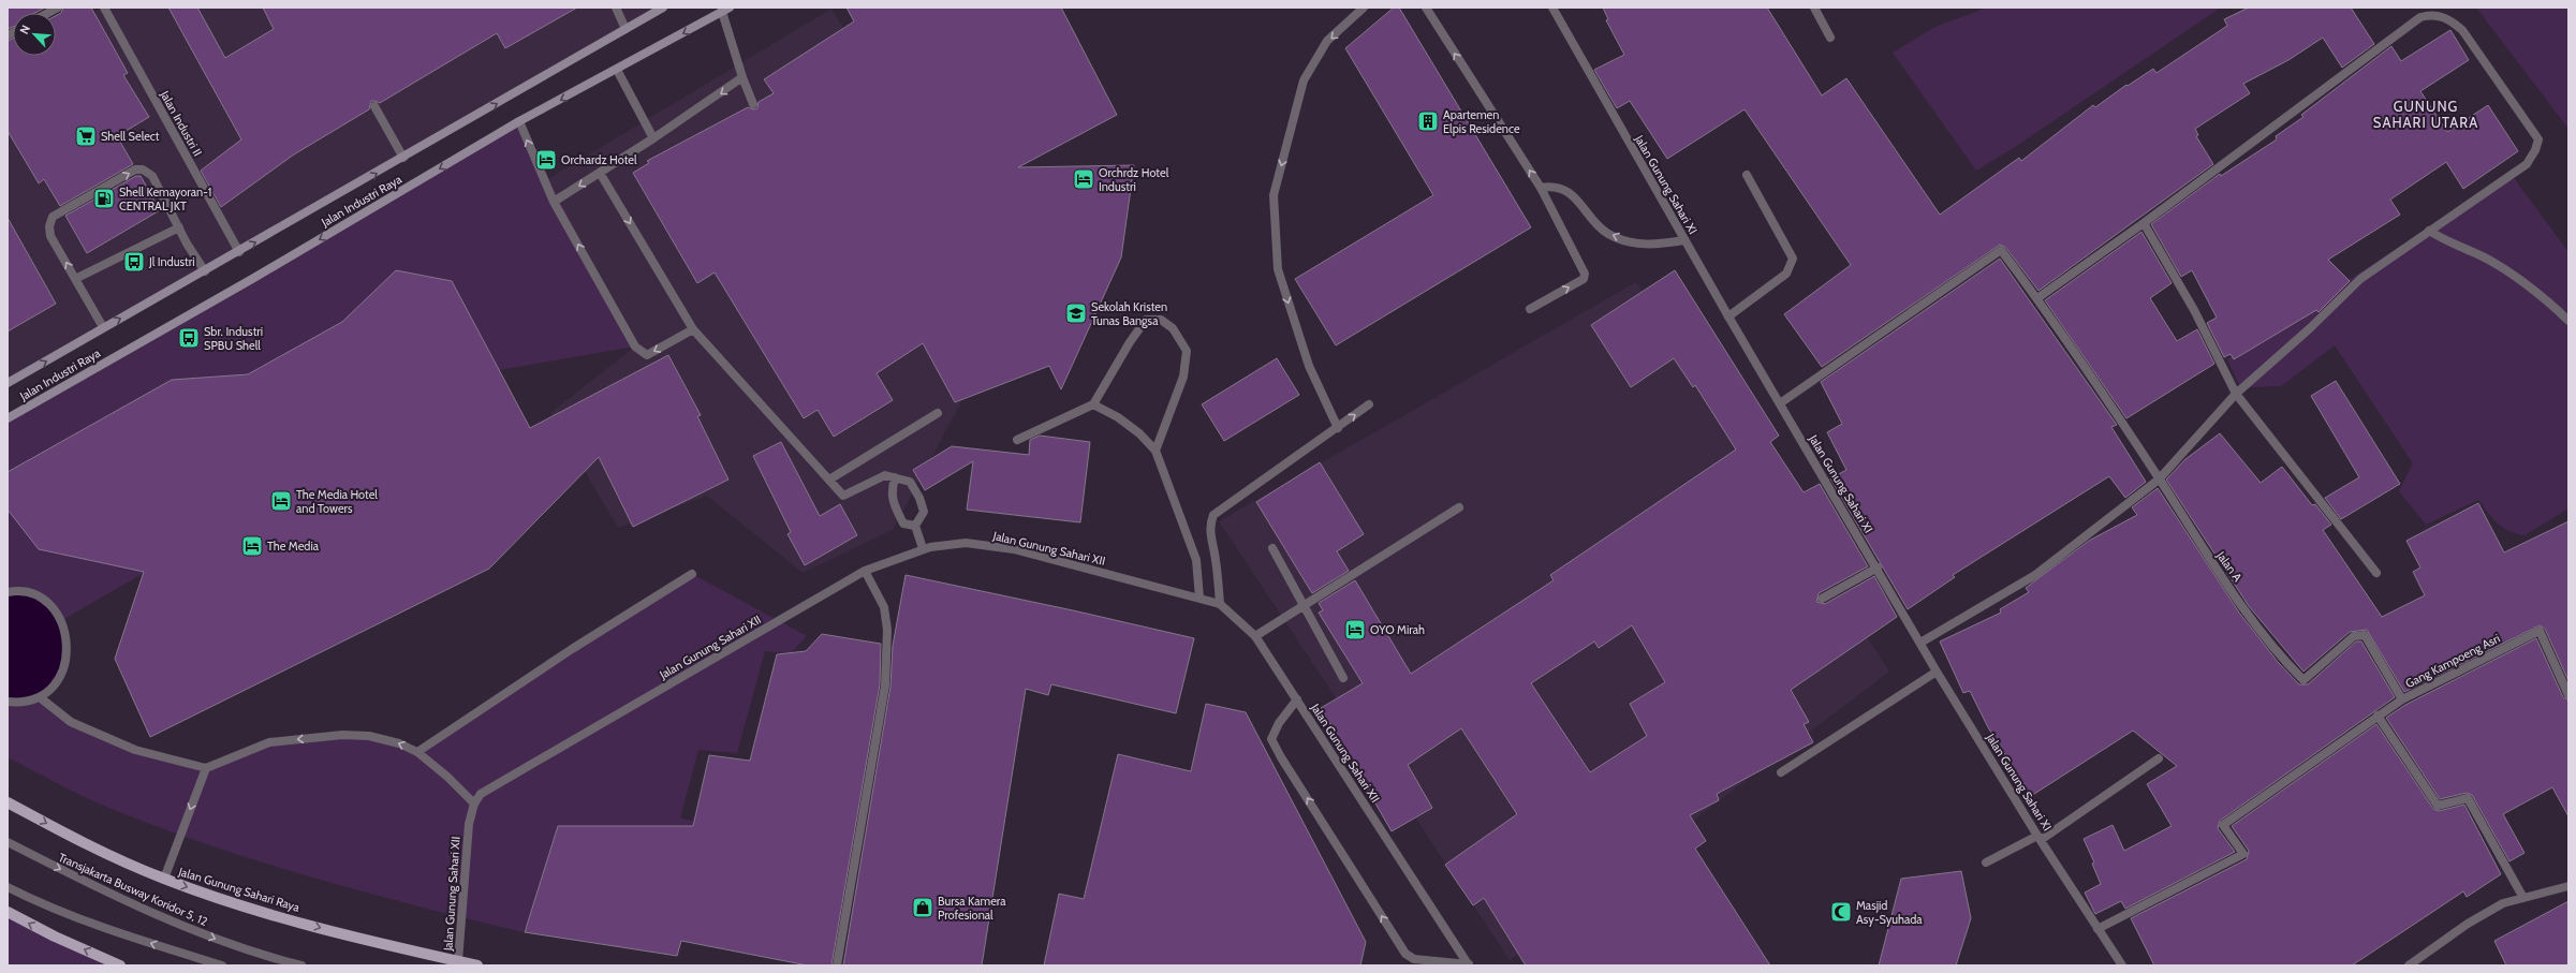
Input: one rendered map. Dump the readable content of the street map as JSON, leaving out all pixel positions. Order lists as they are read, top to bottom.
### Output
{
  "streets": {
    "main road": ["Jalan Industri Raya", "Jalan Gunung Sahari Raya"],
    "street": [
      "Jalan Industri II",
      "Jalan Gunung Sahari XI",
      "Jalan Gunung Sahari XII",
      "Jalan A",
      "Gang Kampoeng Asri",
      "Transjakarta Busway Koridor 5, 12"
    ]
  },
  "crossings": [
    ["Jalan Industri II", "Jalan Industri Raya"],
    ["Jalan Gunung Sahari XI", "Jalan A"],
    ["Jalan Gunung Sahari XII", "Jalan Gunung Sahari Raya"],
    ["Jalan A", "Gang Kampoeng Asri"]
  ],
  "one_way": ["Jalan Gunung Sahari Raya"],
  "districts": ["GUNUNG SAHARI UTARA"],
  "places": {
    "building": ["Apartemen Elpis Residence"],
    "supermarket": ["Shell Select"],
    "hotel": [
      "Orchardz Hotel",
      "Orchrdz Hotel Industri",
      "The Media Hotel and Towers",
      "The Media",
      "OYO Mirah"
    ],
    "fuel station": ["Shell Kemayoran-1 CENTRAL JKT"],
    "bus stop": ["Jl Industri", "Sbr. Industri SPBU Shell"],
    "school or university": ["Sekolah Kristen Tunas Bangsa"],
    "shop": ["Bursa Kamera Profesional"],
    "mosque": ["Masjid Asy-Syuhada"]
  },
  "north": "top left"
}
